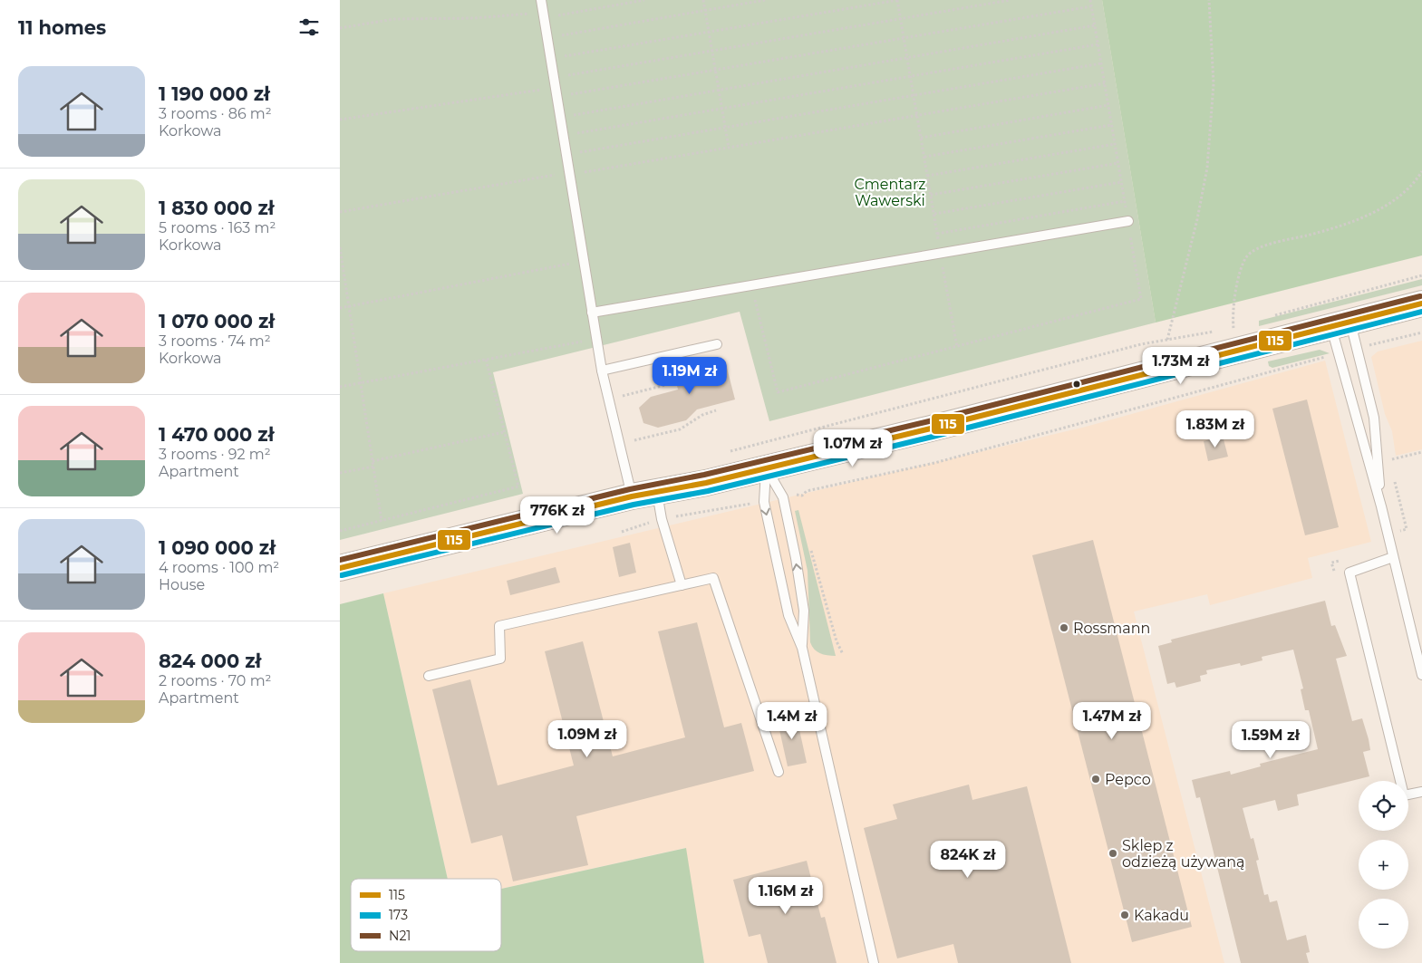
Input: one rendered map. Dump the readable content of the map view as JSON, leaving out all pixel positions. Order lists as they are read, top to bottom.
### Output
{
  "parks": ["Cmentarz Wawerski"],
  "places": [
    "Rossmann",
    "Pepco",
    "Sklep z odzieżą używaną",
    "Kakadu"
  ],
  "lines": ["transit line N21", "transit line 115", "transit line 173"],
  "legend": ["115", "173", "N21"],
  "page": {
    "heading": "11 homes",
    "list": [
      {
        "name": "1 190 000 zł",
        "note": "3 rooms · 86 m² · Korkowa"
      },
      {
        "name": "1 830 000 zł",
        "note": "5 rooms · 163 m² · Korkowa"
      },
      {
        "name": "1 070 000 zł",
        "note": "3 rooms · 74 m² · Korkowa"
      },
      {
        "name": "1 470 000 zł",
        "note": "3 rooms · 92 m² · Apartment"
      },
      {
        "name": "1 090 000 zł",
        "note": "4 rooms · 100 m² · House"
      },
      {
        "name": "824 000 zł",
        "note": "2 rooms · 70 m² · Apartment"
      }
    ],
    "price": [
      "1.73M zł",
      "1.19M zł",
      "1.83M zł",
      "1.07M zł",
      "776K zł",
      "1.4M zł",
      "1.47M zł",
      "1.09M zł",
      "1.59M zł",
      "824K zł",
      "1.16M zł"
    ],
    "map_buttons": ["+", "−"]
  }
}
